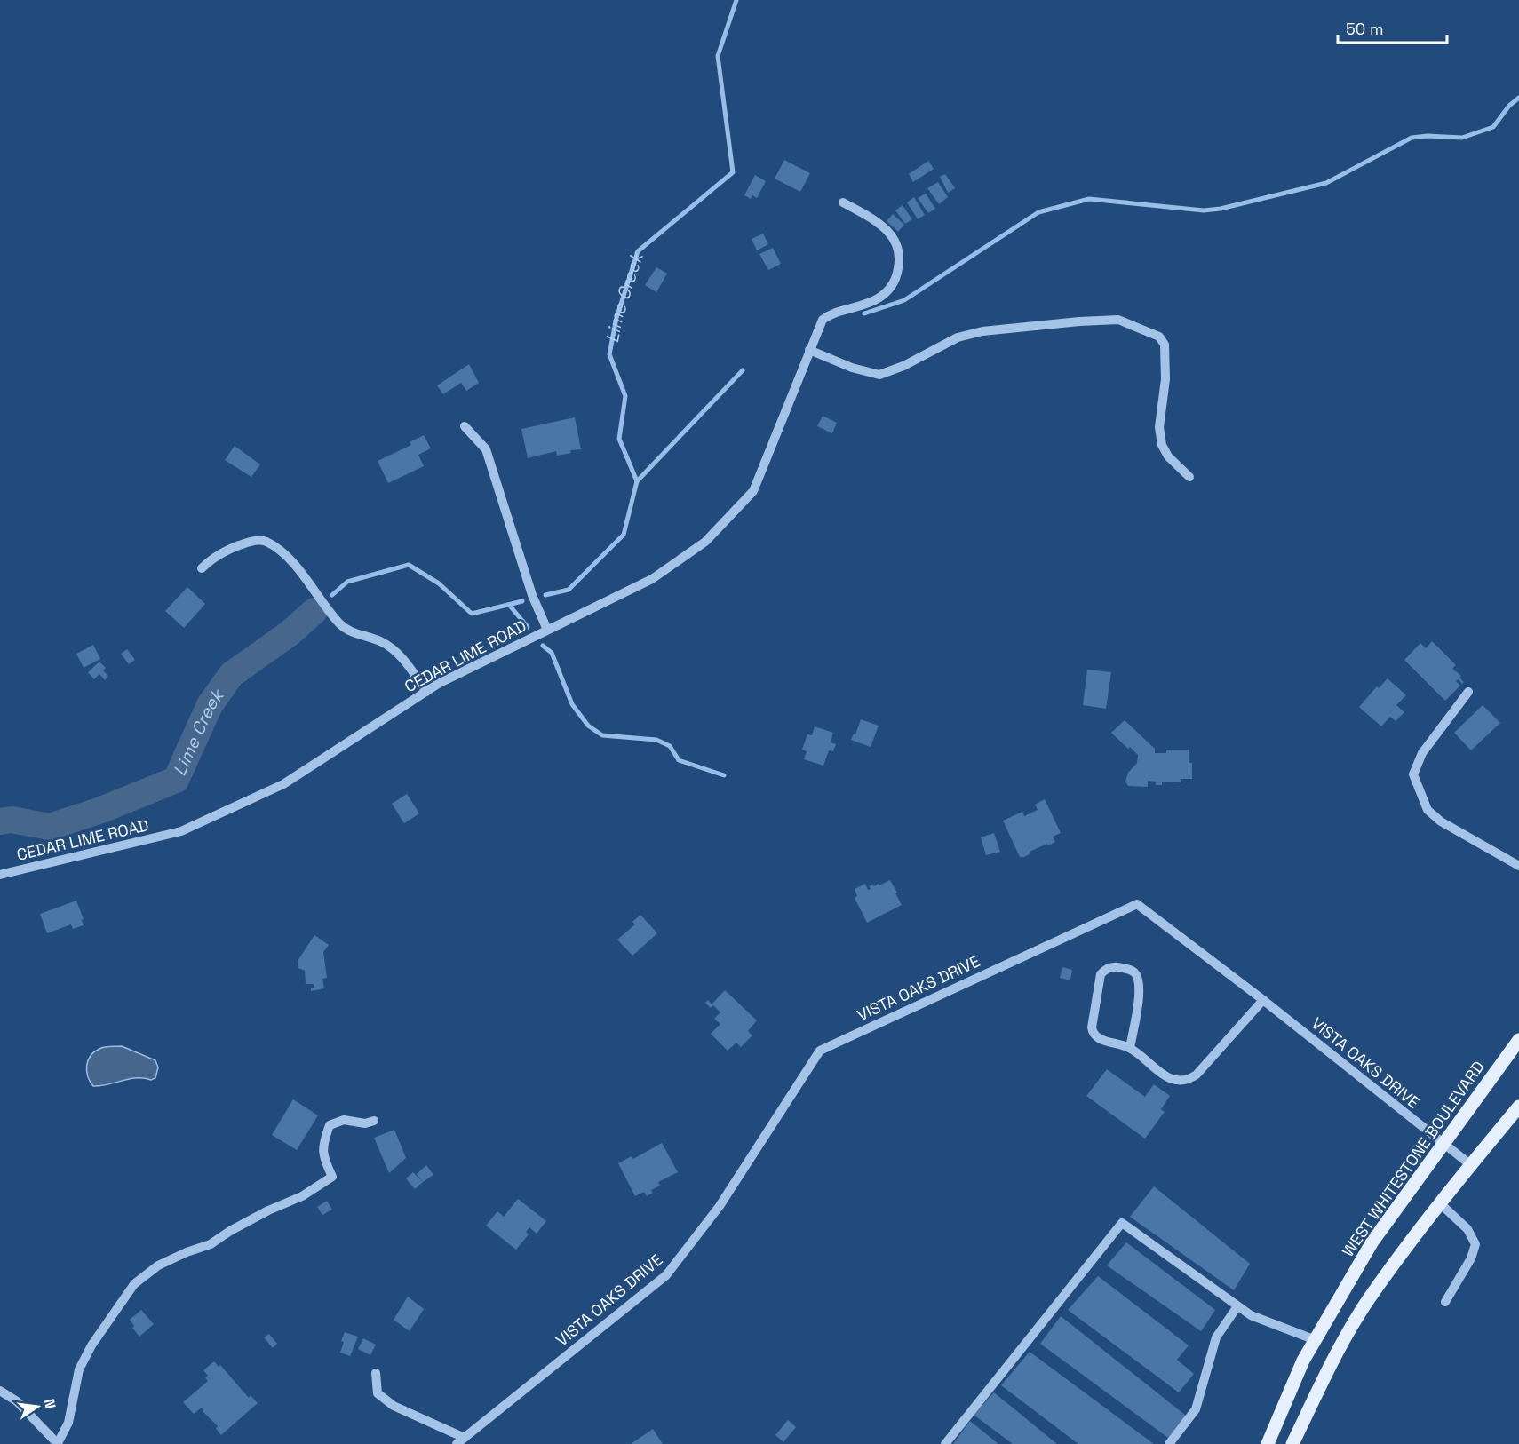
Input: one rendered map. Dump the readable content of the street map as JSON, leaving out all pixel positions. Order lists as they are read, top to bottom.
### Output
{
  "streets": {
    "main road": ["WEST WHITESTONE BOULEVARD"],
    "street": ["CEDAR LIME ROAD", "VISTA OAKS DRIVE"]
  },
  "crossings": [
    ["VISTA OAKS DRIVE", "WEST WHITESTONE BOULEVARD"]
  ],
  "water": ["Lime Creek"],
  "scale_bar": "50 m",
  "north": "right"
}
